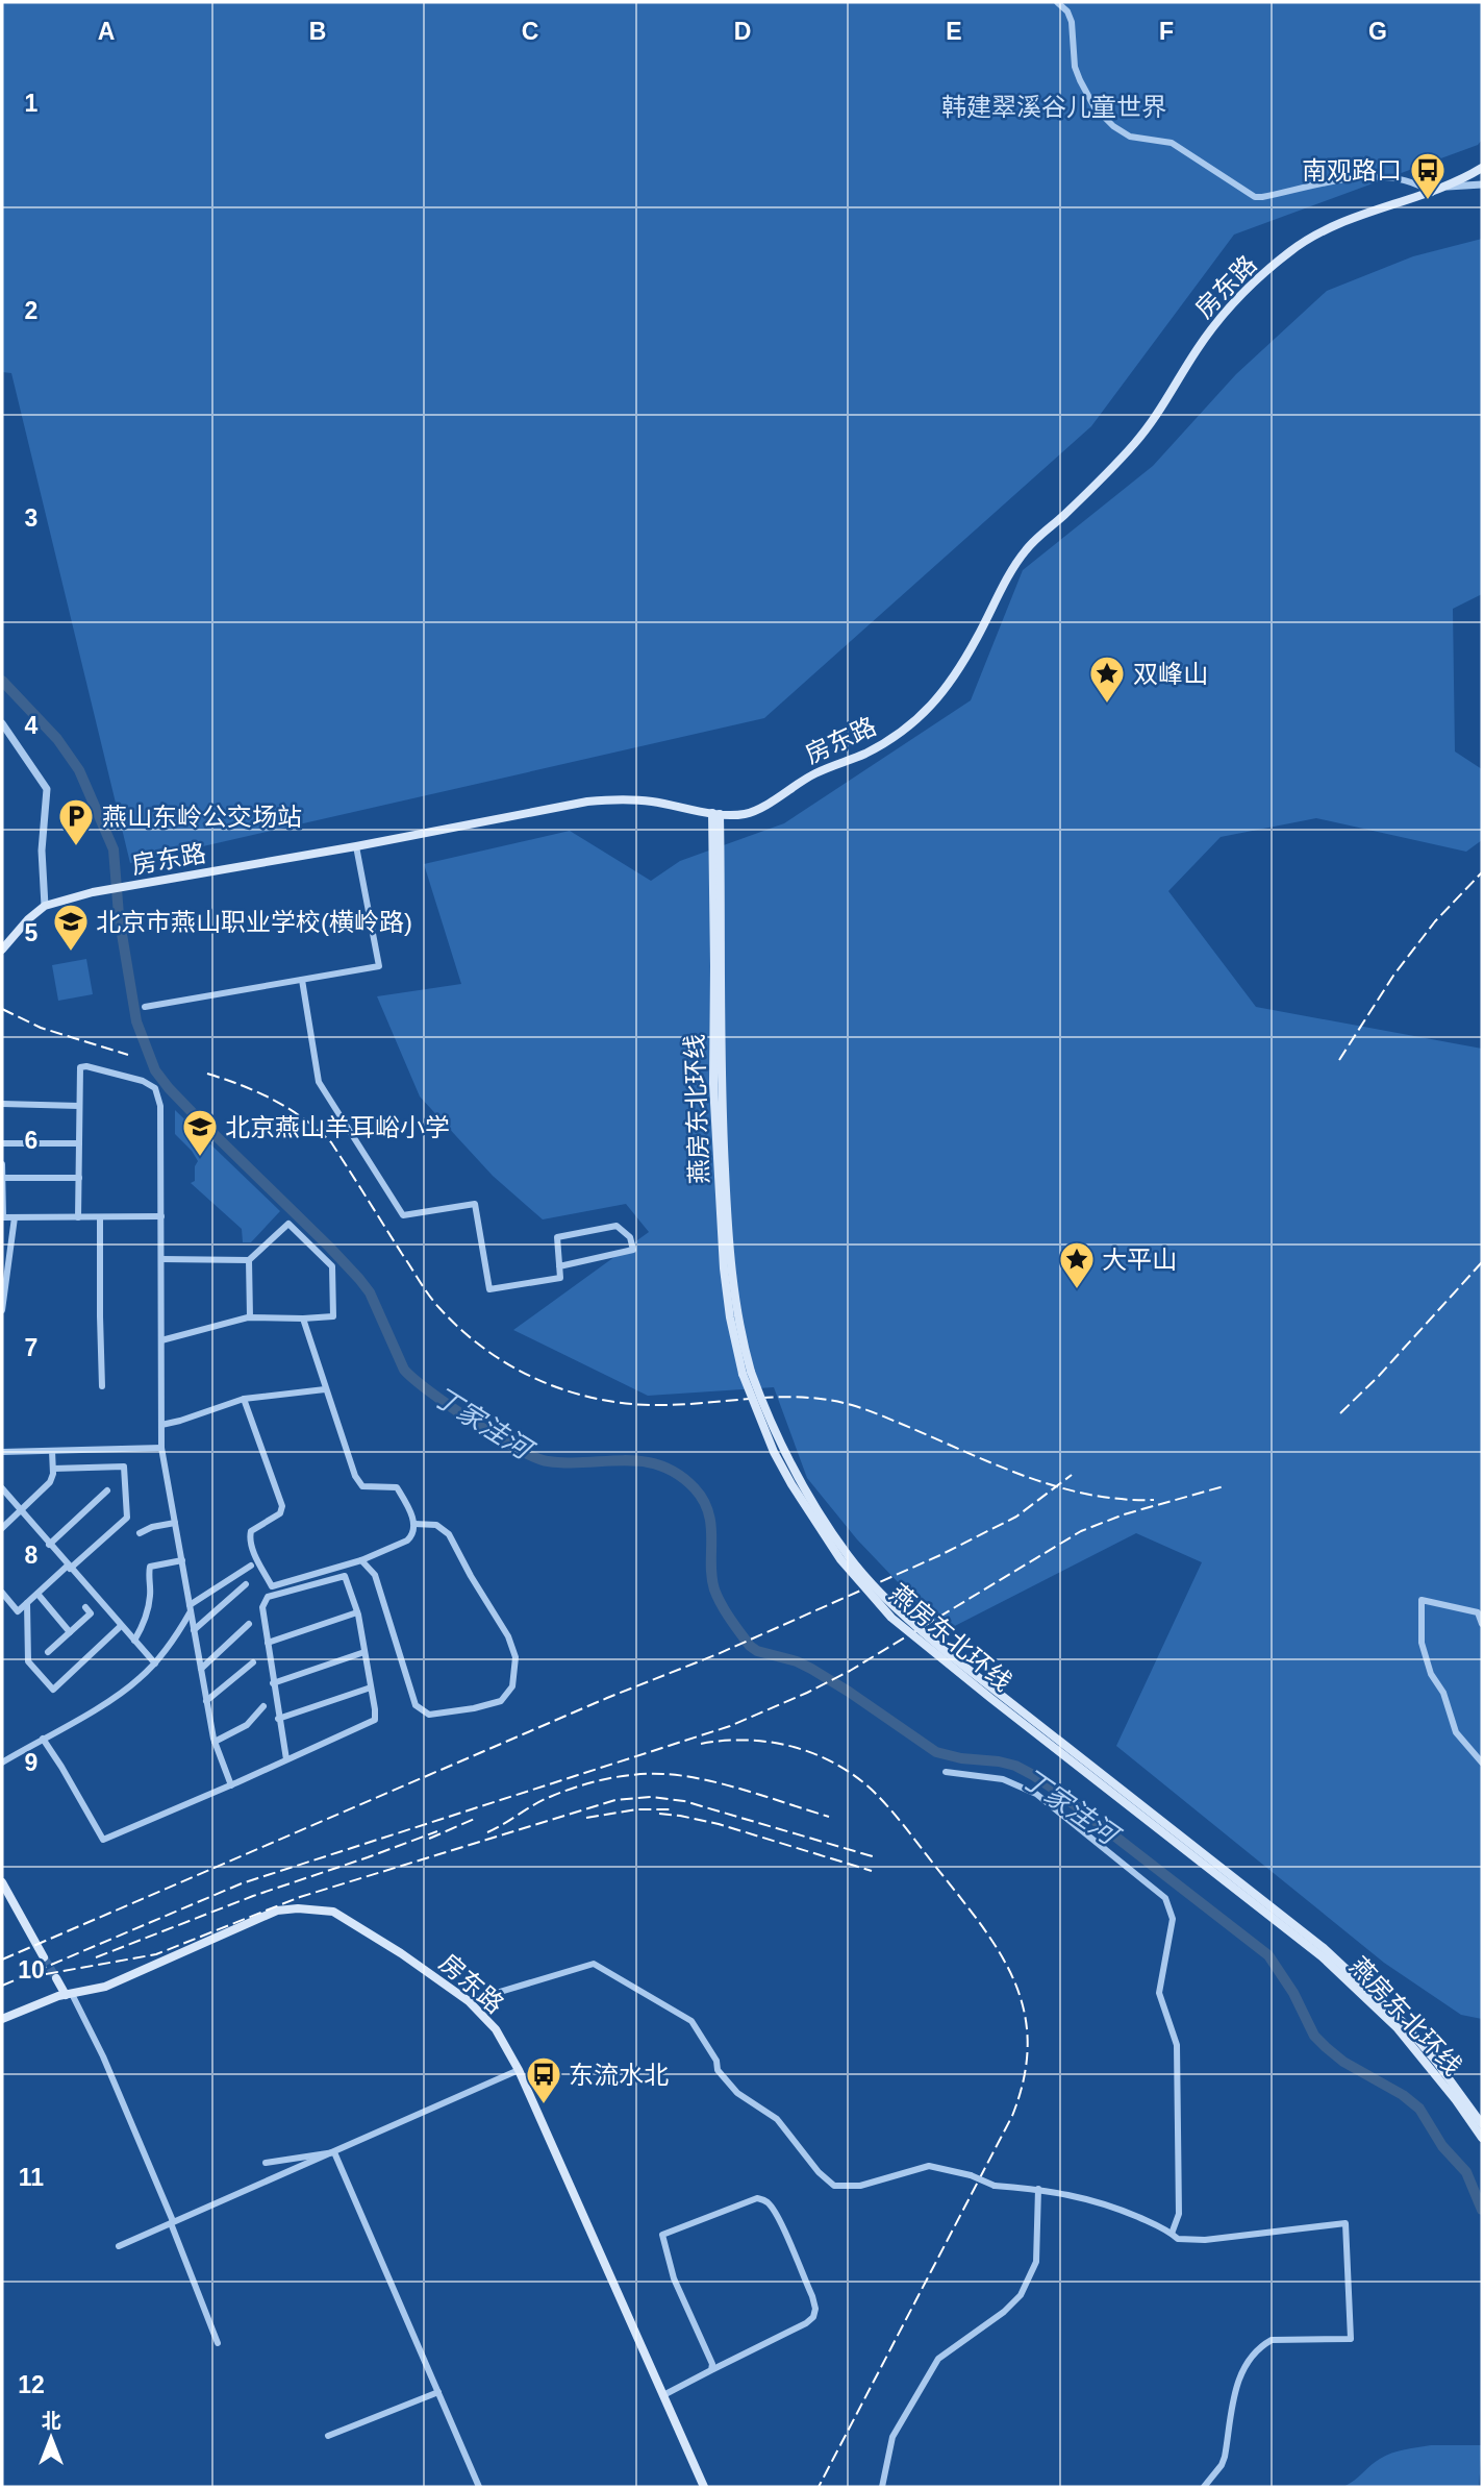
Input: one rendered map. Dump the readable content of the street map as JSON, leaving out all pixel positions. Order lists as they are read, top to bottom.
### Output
{
  "streets": {
    "main road": ["房东路", "燕房东北环线"]
  },
  "crossings": [
    ["房东路", "燕房东北环线"]
  ],
  "water": ["丁家洼河"],
  "parks": ["韩建翠溪谷儿童世界"],
  "places": {
    "bus stop": ["南观路口", "东流水北"],
    "place": ["双峰山", "大平山"],
    "parking": ["燕山东岭公交场站"],
    "school or university": ["北京市燕山职业学校(横岭路)", "北京燕山羊耳峪小学"]
  },
  "north": "top",
  "grid": {
    "columns": [
      "A",
      "B",
      "C",
      "D",
      "E",
      "F",
      "G"
    ],
    "rows": [
      "1",
      "2",
      "3",
      "4",
      "5",
      "6",
      "7",
      "8",
      "9",
      "10",
      "11",
      "12"
    ]
  }
}
